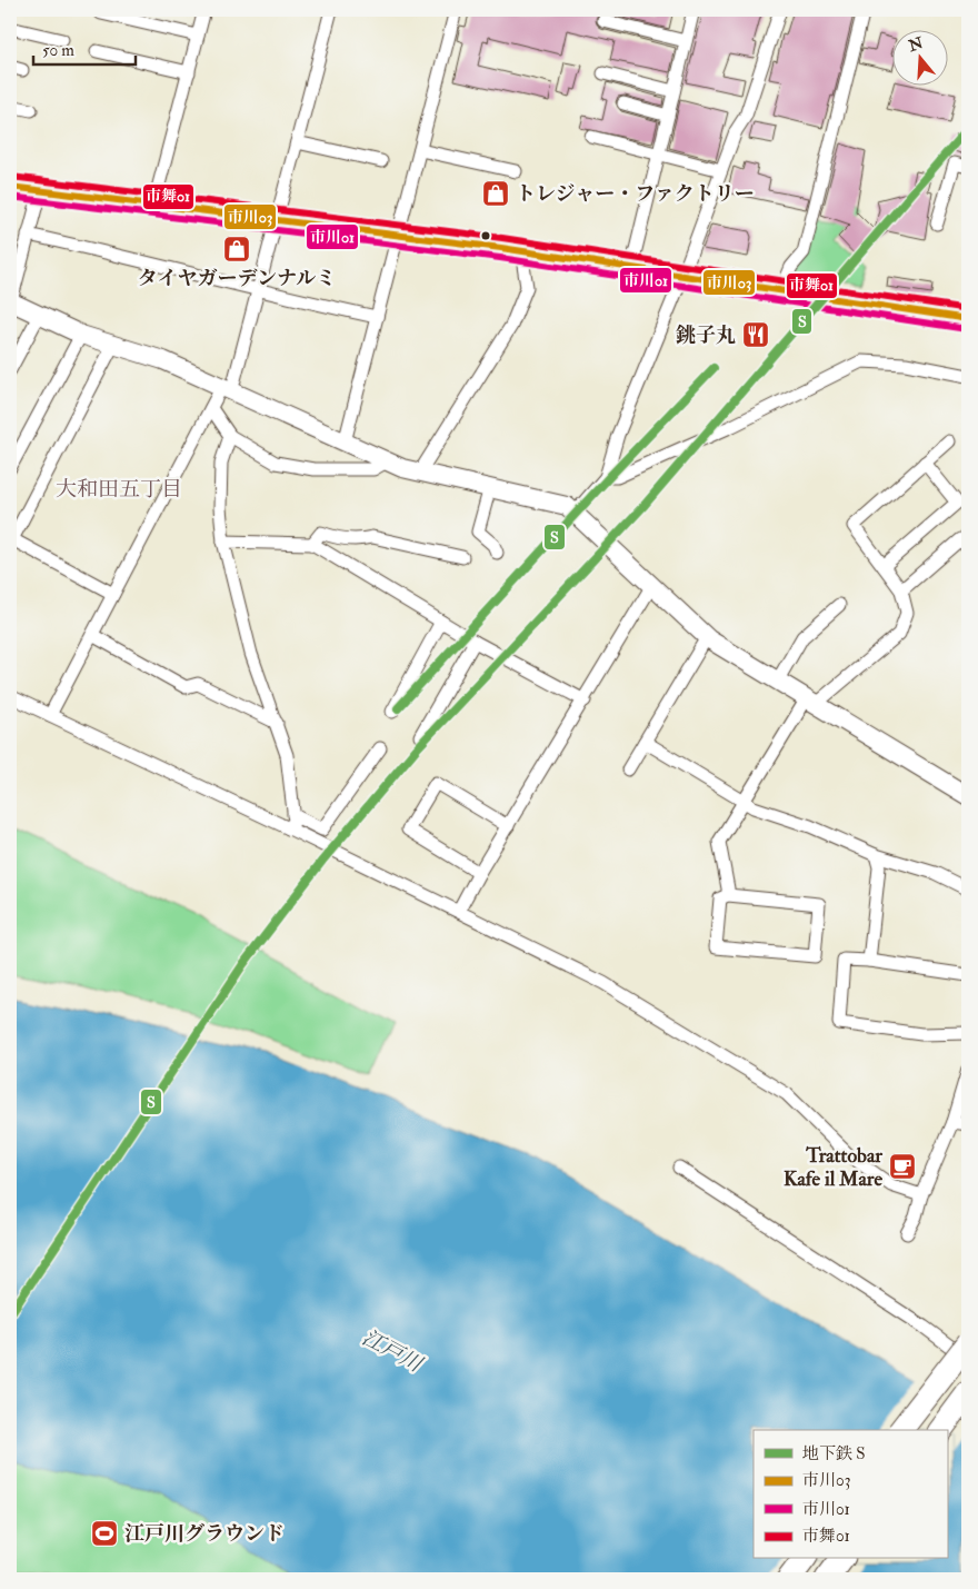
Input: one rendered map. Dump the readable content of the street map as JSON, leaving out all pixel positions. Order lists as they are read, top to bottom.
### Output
{
  "districts": ["大和田五丁目"],
  "water": ["江戸川"],
  "places": {
    "shop": ["トレジャー・ファクトリー", "タイヤガーデンナルミ"],
    "restaurant": ["銚子丸"],
    "cafe": ["Trattobar Kafe il Mare"],
    "sports": ["江戸川グラウンド"]
  },
  "lines": [
    "metro line S",
    "transit line 市舞01",
    "transit line 市川03",
    "transit line 市川01"
  ],
  "legend": [
    "地下鉄 S",
    "市川03",
    "市川01",
    "市舞01"
  ],
  "scale_bar": "50 m",
  "north": "top"
}
